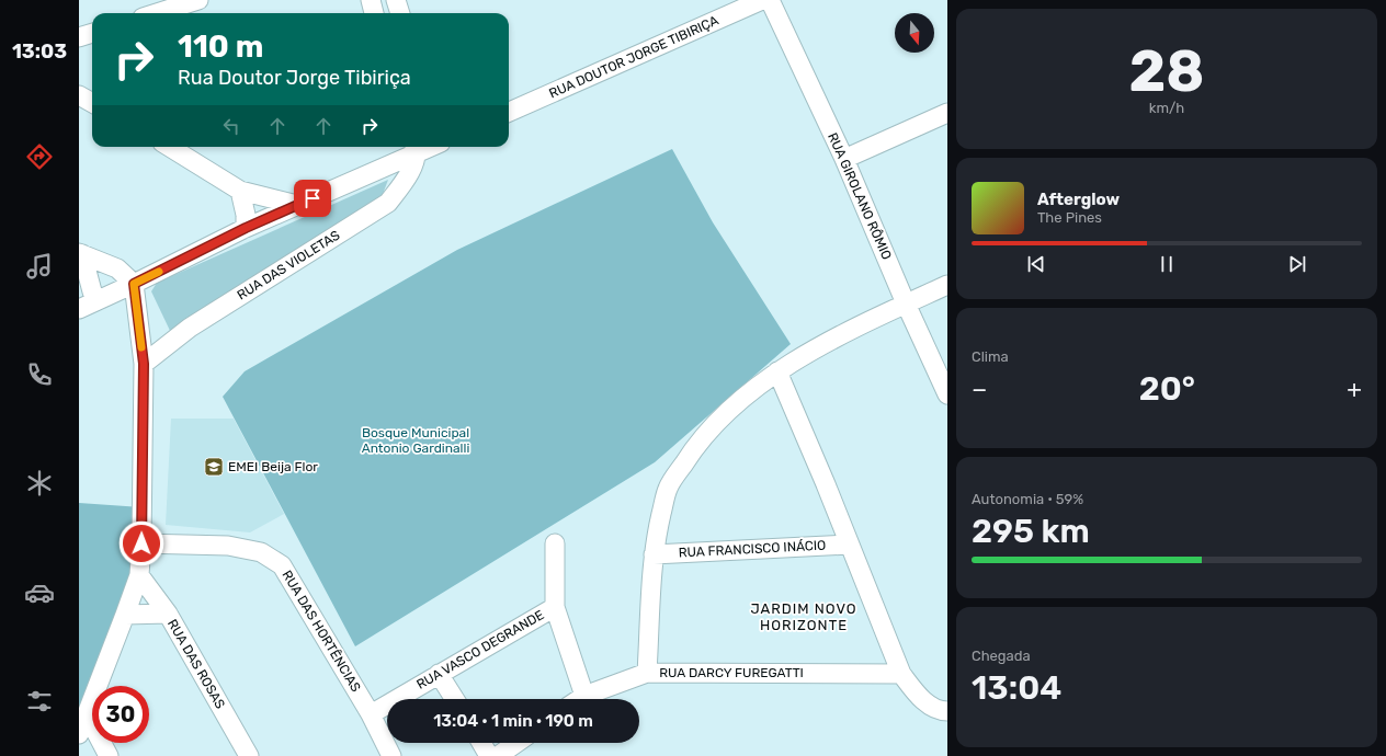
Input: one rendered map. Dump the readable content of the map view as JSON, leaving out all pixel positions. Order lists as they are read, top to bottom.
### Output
{
  "streets": {
    "street": [
      "RUA DOUTOR JORGE TIBIRIÇA",
      "RUA GIROLANO RÔMIO",
      "RUA DAS VIOLETAS",
      "RUA FRANCISCO INÁCIO",
      "RUA DAS HORTÊNCIAS",
      "RUA VASCO DEGRANDE",
      "RUA DAS ROSAS",
      "RUA DARCY FUREGATTI"
    ]
  },
  "crossings": [
    ["RUA DAS HORTÊNCIAS", "RUA VASCO DEGRANDE"],
    ["RUA VASCO DEGRANDE", "RUA DARCY FUREGATTI"]
  ],
  "districts": ["JARDIM NOVO HORIZONTE"],
  "parks": ["Bosque Municipal Antonio Gardinalli"],
  "places": {
    "school or university": ["EMEI Beija Flor"]
  },
  "north": "bottom",
  "page": {
    "tabs": "13:03",
    "tile": [
      ["28", "km/h"],
      "Clima",
      ["Autonomia · 59%", "295 km"],
      ["Chegada", "13:04"]
    ],
    "turn": ["110 m", "Rua Doutor Jorge Tibiriça"],
    "song": ["Afterglow", "The Pines"],
    "heat": ["−", "20°", "+"],
    "limit": "30",
    "trip": "13:04 · 1 min · 190 m"
  }
}
